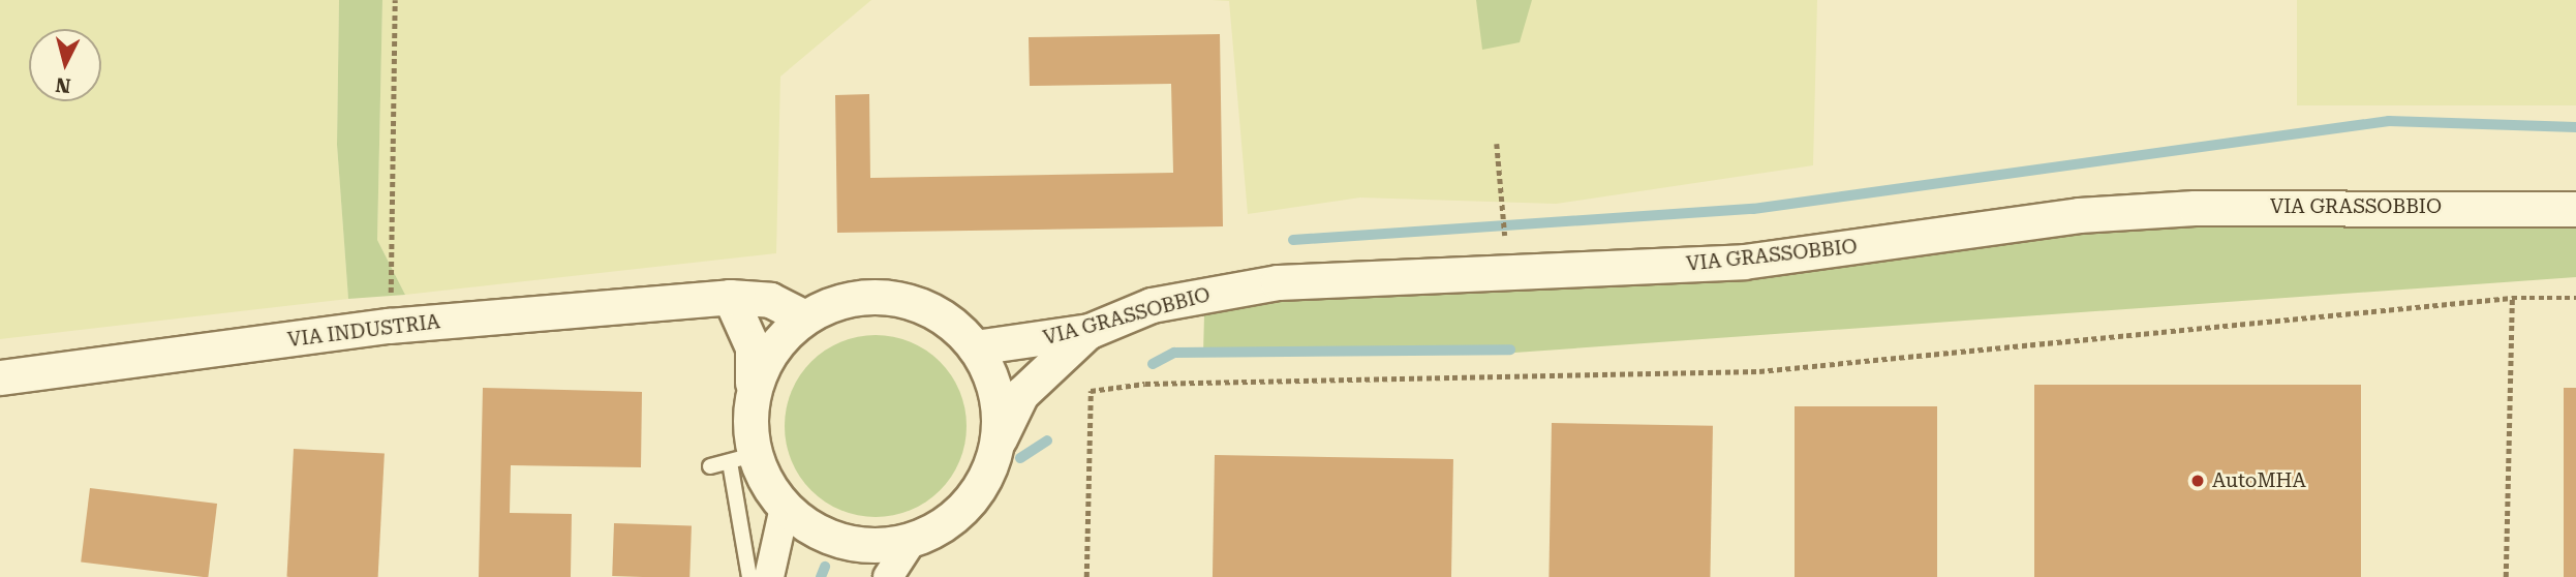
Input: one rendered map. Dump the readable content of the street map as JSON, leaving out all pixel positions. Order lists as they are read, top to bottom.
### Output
{
  "streets": {
    "street": ["VIA GRASSOBBIO", "VIA INDUSTRIA"]
  },
  "crossings": [
    ["VIA GRASSOBBIO", "VIA INDUSTRIA"]
  ],
  "places": ["AutoMHA"],
  "north": "bottom"
}
